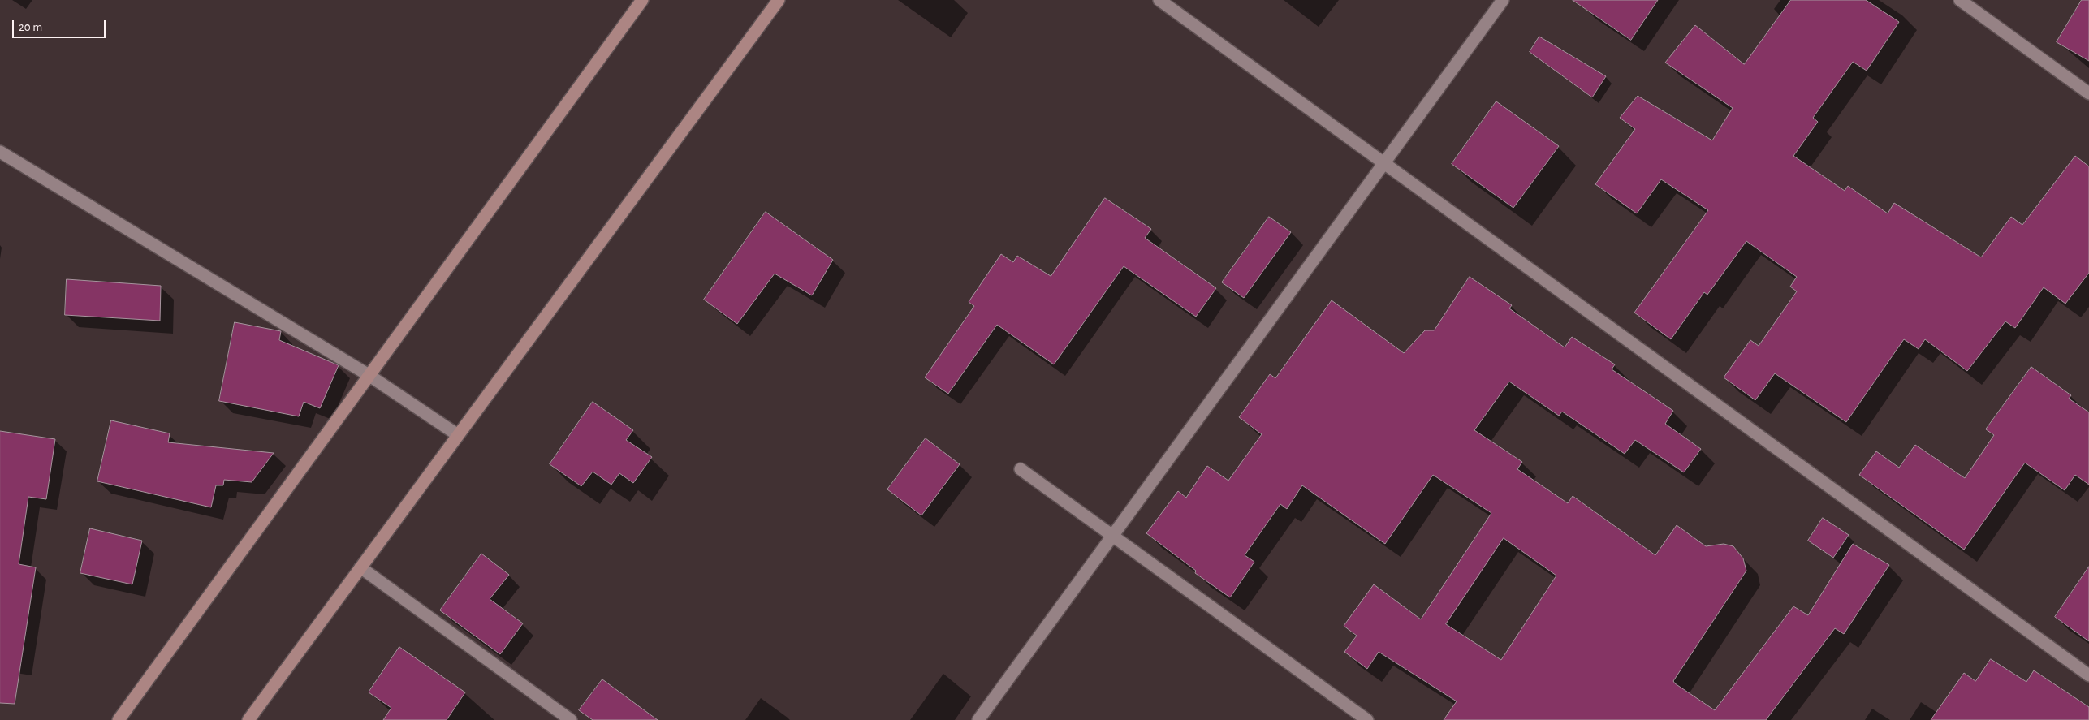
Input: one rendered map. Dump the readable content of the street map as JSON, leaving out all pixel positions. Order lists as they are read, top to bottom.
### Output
{
  "scale_bar": "20 m"
}
